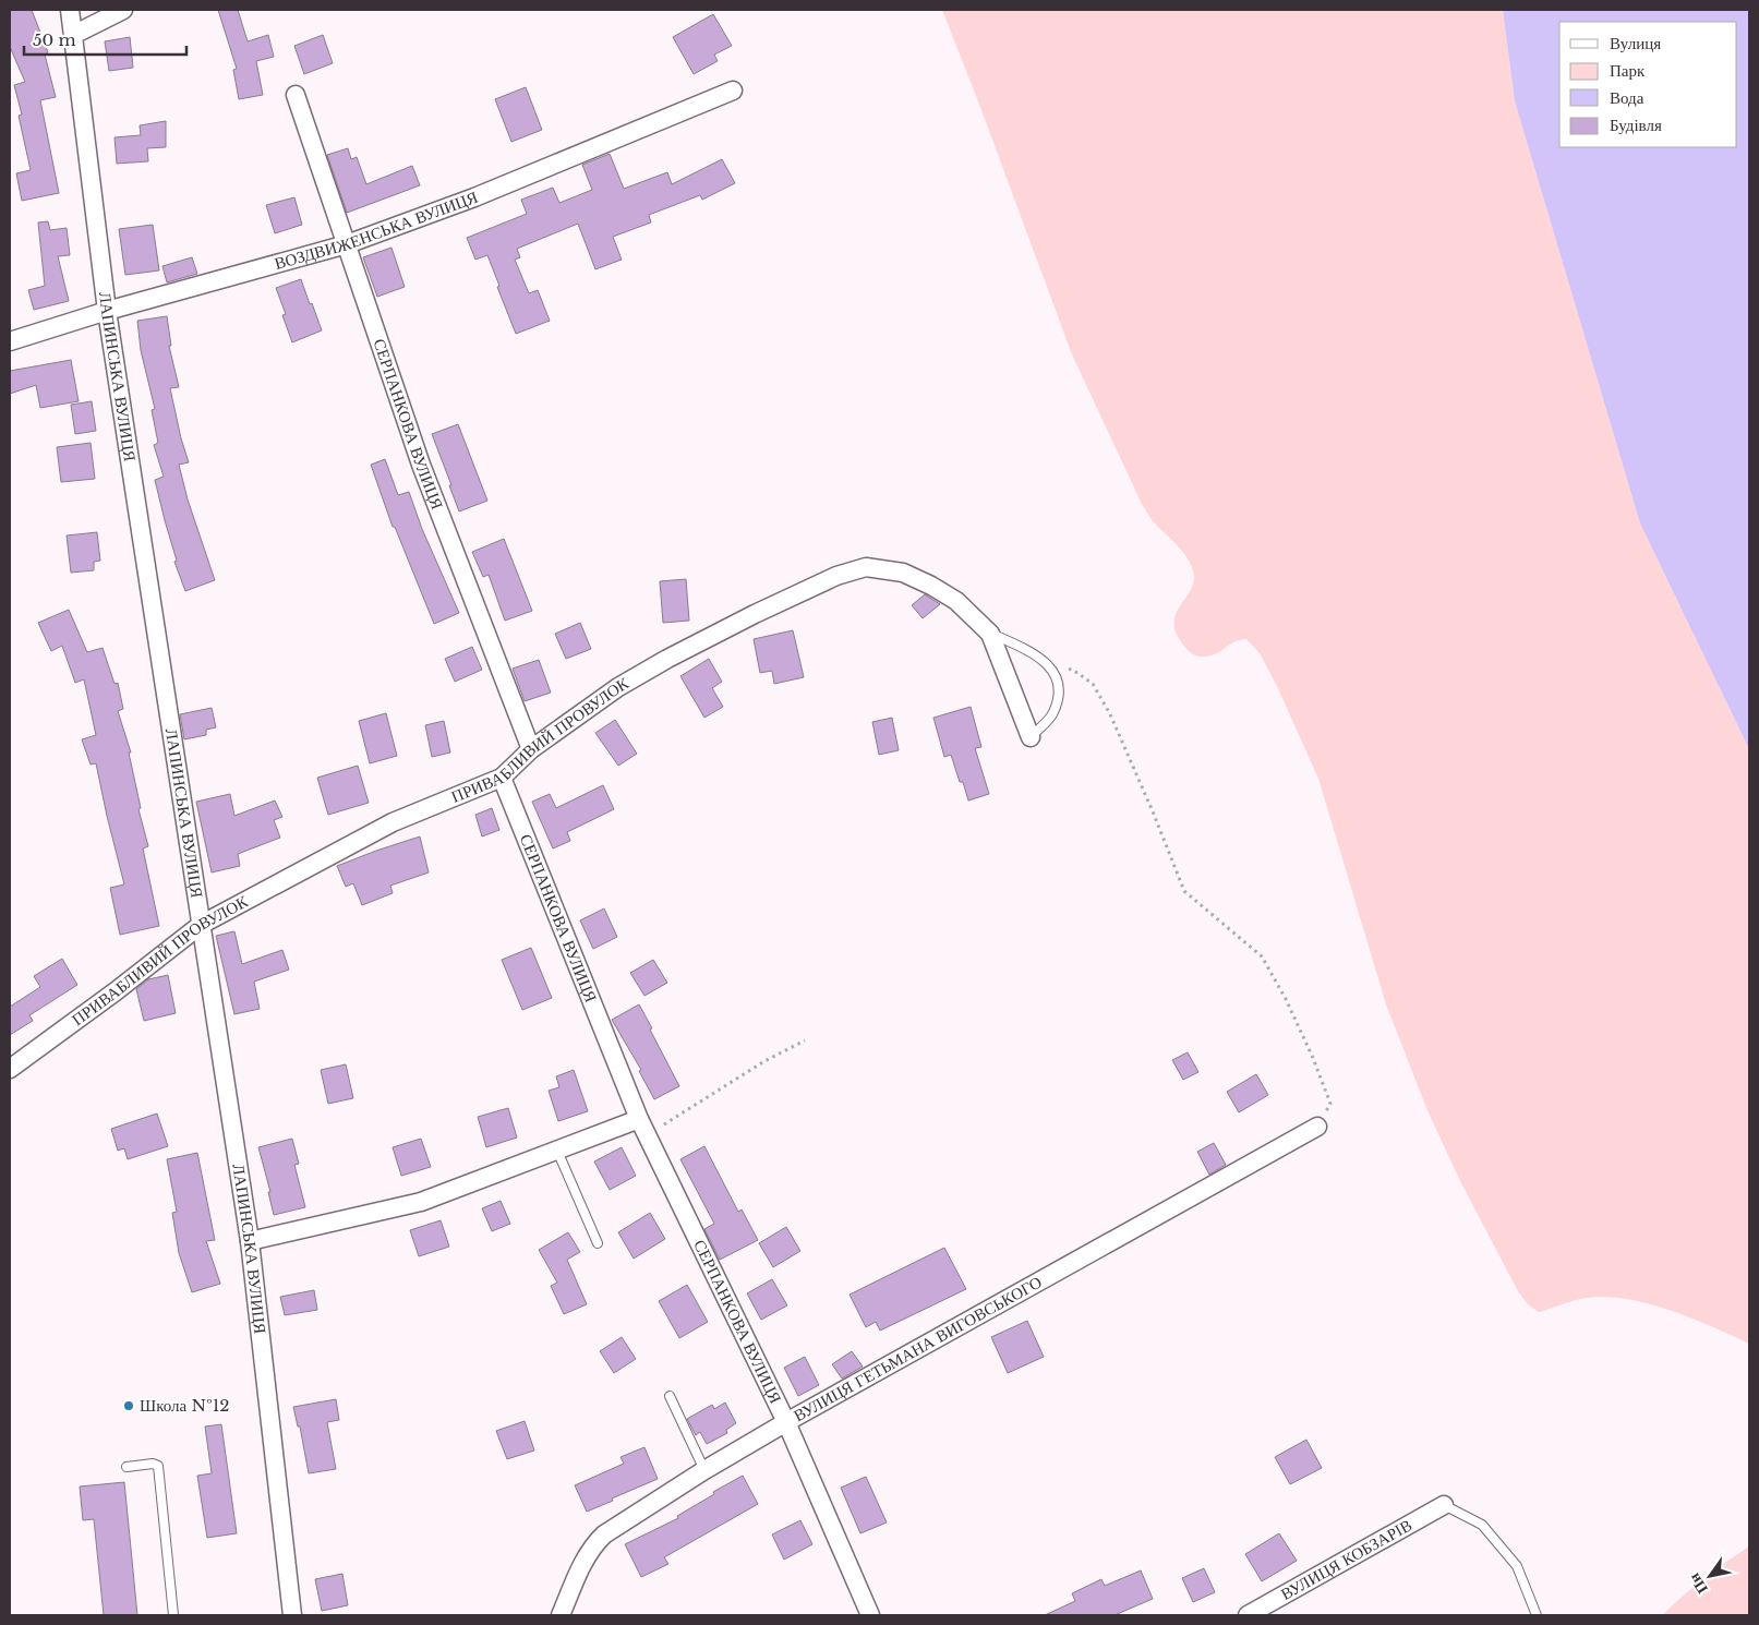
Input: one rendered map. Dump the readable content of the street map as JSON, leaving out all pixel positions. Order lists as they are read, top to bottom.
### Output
{
  "streets": {
    "street": [
      "ВОЗДВИЖЕНСЬКА ВУЛИЦЯ",
      "ЛАПИНСЬКА ВУЛИЦЯ",
      "СЕРПАНКОВА ВУЛИЦЯ",
      "ПРИВАБЛИВИЙ ПРОВУЛОК",
      "ВУЛИЦЯ ГЕТЬМАНА ВИГОВСЬКОГО",
      "ВУЛИЦЯ КОБЗАРІВ"
    ]
  },
  "crossings": [
    ["ВОЗДВИЖЕНСЬКА ВУЛИЦЯ", "ЛАПИНСЬКА ВУЛИЦЯ"],
    ["ВОЗДВИЖЕНСЬКА ВУЛИЦЯ", "СЕРПАНКОВА ВУЛИЦЯ"],
    ["ЛАПИНСЬКА ВУЛИЦЯ", "ПРИВАБЛИВИЙ ПРОВУЛОК"],
    ["СЕРПАНКОВА ВУЛИЦЯ", "ПРИВАБЛИВИЙ ПРОВУЛОК"],
    ["СЕРПАНКОВА ВУЛИЦЯ", "ВУЛИЦЯ ГЕТЬМАНА ВИГОВСЬКОГО"]
  ],
  "places": ["Школа №12"],
  "legend": [
    "Вулиця",
    "Парк",
    "Вода",
    "Будівля"
  ],
  "scale_bar": "50 m",
  "north": "bottom left"
}
